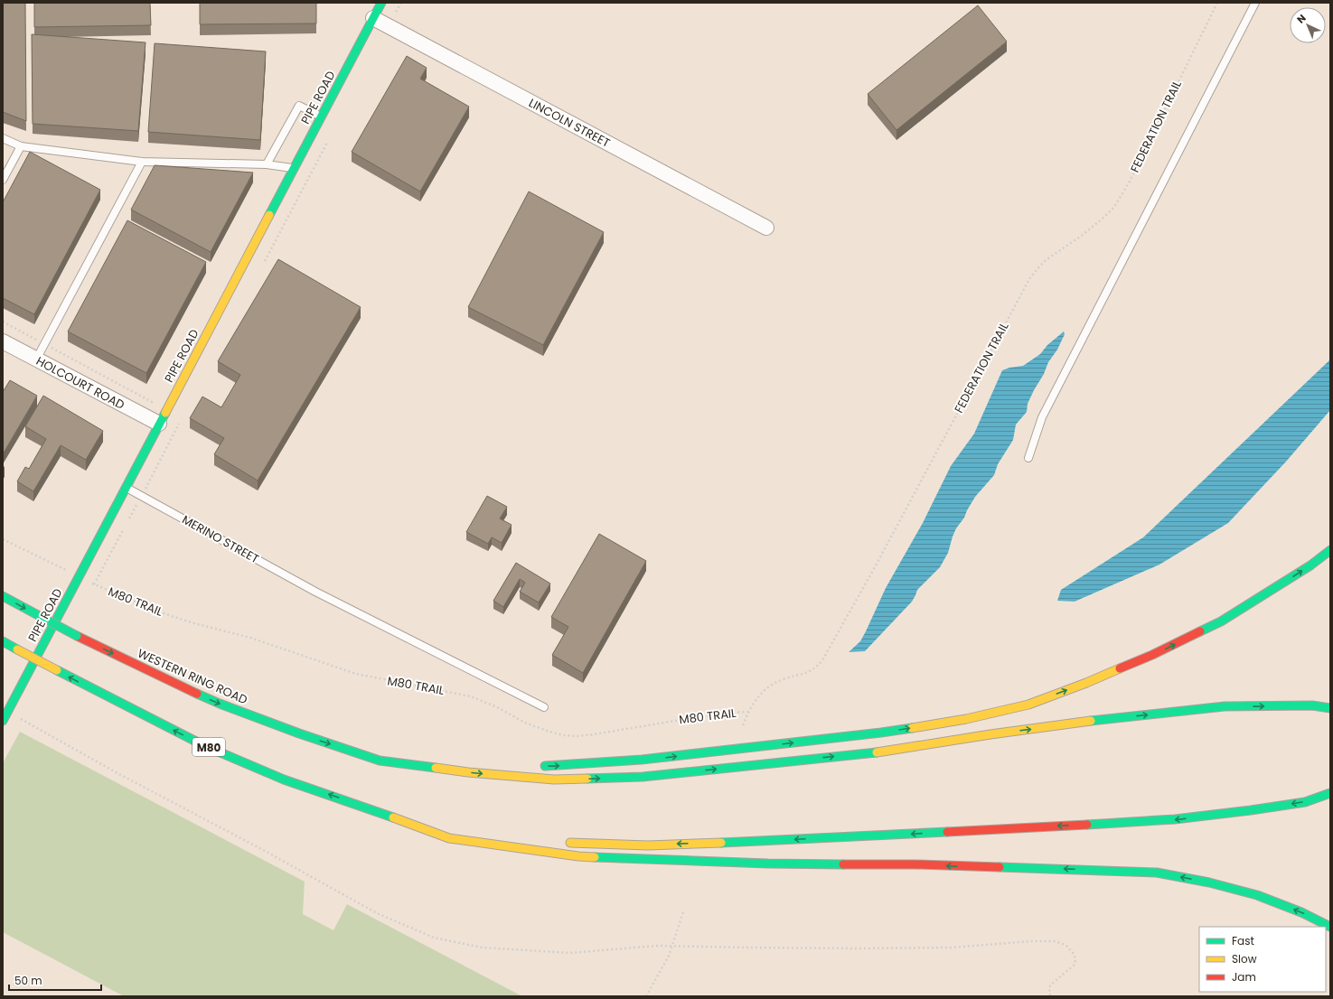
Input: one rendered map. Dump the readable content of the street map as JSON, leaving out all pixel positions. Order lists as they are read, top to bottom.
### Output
{
  "streets": {
    "main road": ["PIPE ROAD", "WESTERN RING ROAD", "M80"],
    "street": ["LINCOLN STREET", "HOLCOURT ROAD"],
    "lane": ["MERINO STREET"],
    "path": ["FEDERATION TRAIL", "M80 TRAIL"]
  },
  "crossings": [
    ["PIPE ROAD", "LINCOLN STREET"],
    ["PIPE ROAD", "HOLCOURT ROAD"],
    ["PIPE ROAD", "MERINO STREET"],
    ["FEDERATION TRAIL", "M80 TRAIL"]
  ],
  "legend": ["Fast", "Slow", "Jam"],
  "scale_bar": "50 m",
  "north": "top left"
}
